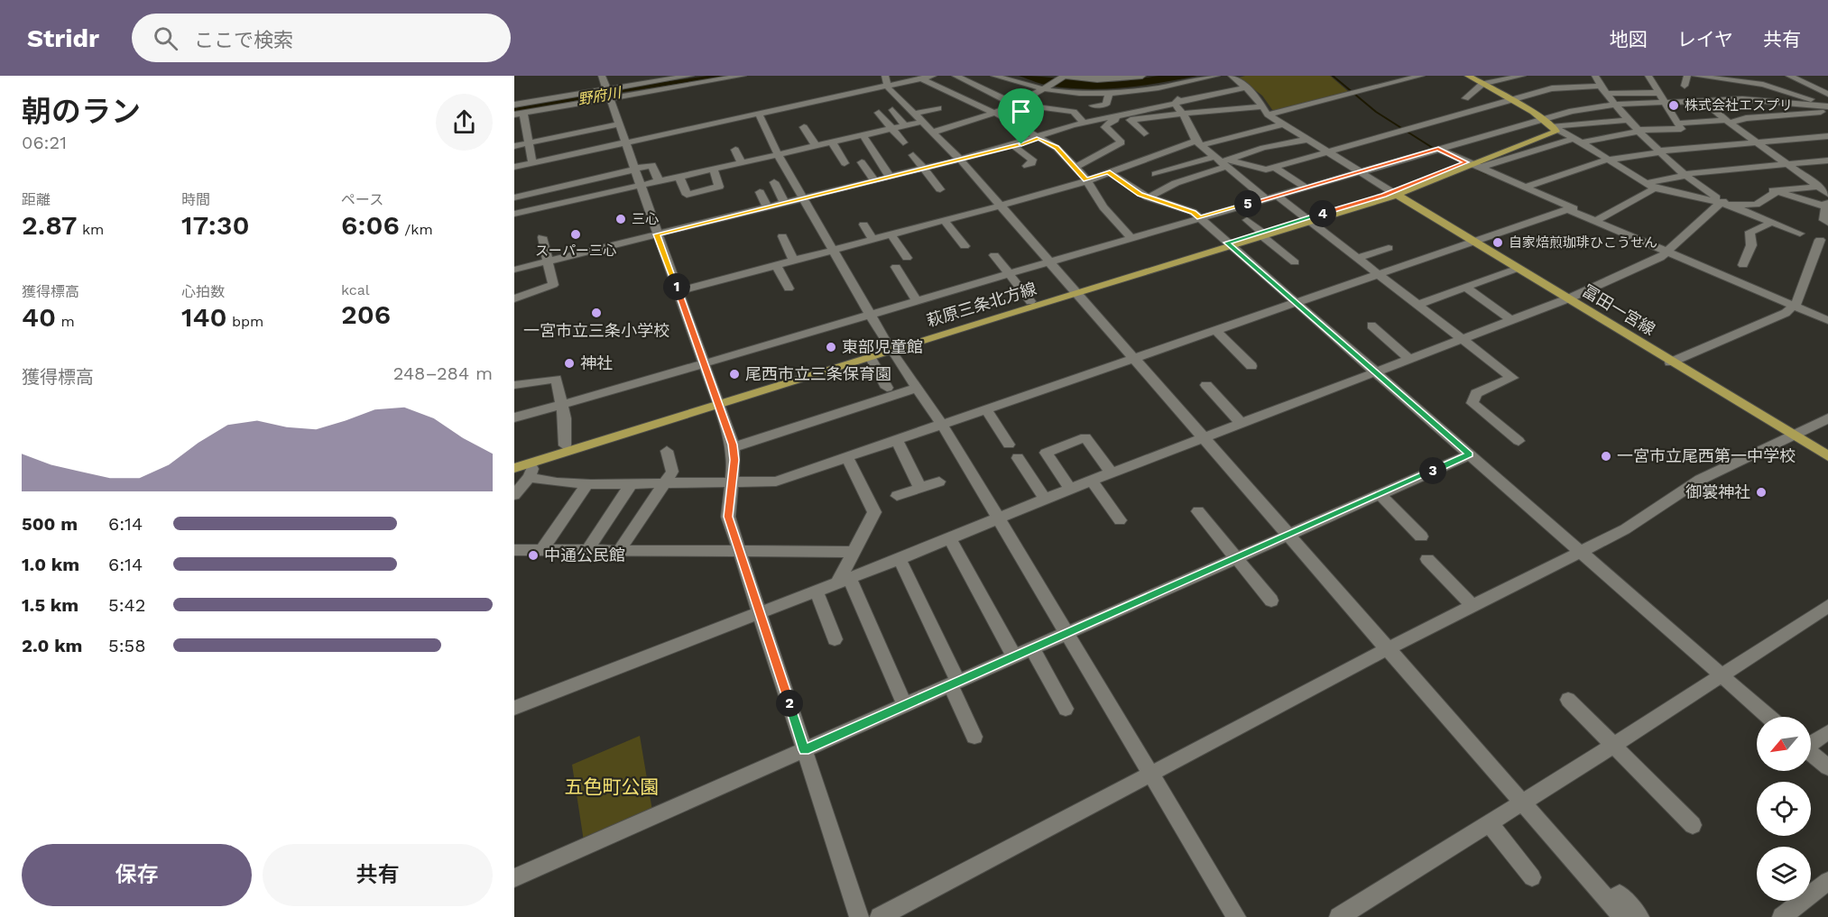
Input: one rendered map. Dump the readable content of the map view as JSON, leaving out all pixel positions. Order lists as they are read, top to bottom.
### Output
{
  "streets": {
    "main road": ["萩原三条北方線", "冨田一宮線"]
  },
  "crossings": [
    ["萩原三条北方線", "冨田一宮線"]
  ],
  "water": ["野府川"],
  "parks": ["五色町公園"],
  "places": [
    "株式会社エスプリ",
    "三心",
    "スーパー三心",
    "自家焙煎珈琲ひこうせん",
    "一宮市立三条小学校",
    "東部児童館",
    "神社",
    "尾西市立三条保育園",
    "一宮市立尾西第一中学校",
    "御裳神社",
    "中通公民館"
  ],
  "north": "bottom left",
  "page": {
    "header": "Stridr",
    "search": "ここで検索",
    "nav": ["地図", "レイヤ", "共有"],
    "heading": ["朝のラン", "06:21"],
    "stats": [
      ["距離", "2.87 km"],
      ["時間", "17:30"],
      ["ペース", "6:06 /km"],
      ["獲得標高", "40 m"],
      ["心拍数", "140 bpm"],
      ["kcal", "206"]
    ],
    "pins": [
      "5",
      "4",
      "1",
      "3",
      "2"
    ],
    "chart": ["獲得標高", "248–284 m"],
    "list": [
      {
        "name": "500 m",
        "note": "6:14"
      },
      {
        "name": "1.0 km",
        "note": "6:14"
      },
      {
        "name": "1.5 km",
        "note": "5:42"
      },
      {
        "name": "2.0 km",
        "note": "5:58"
      }
    ],
    "buttons": ["保存", "共有"]
  }
}
